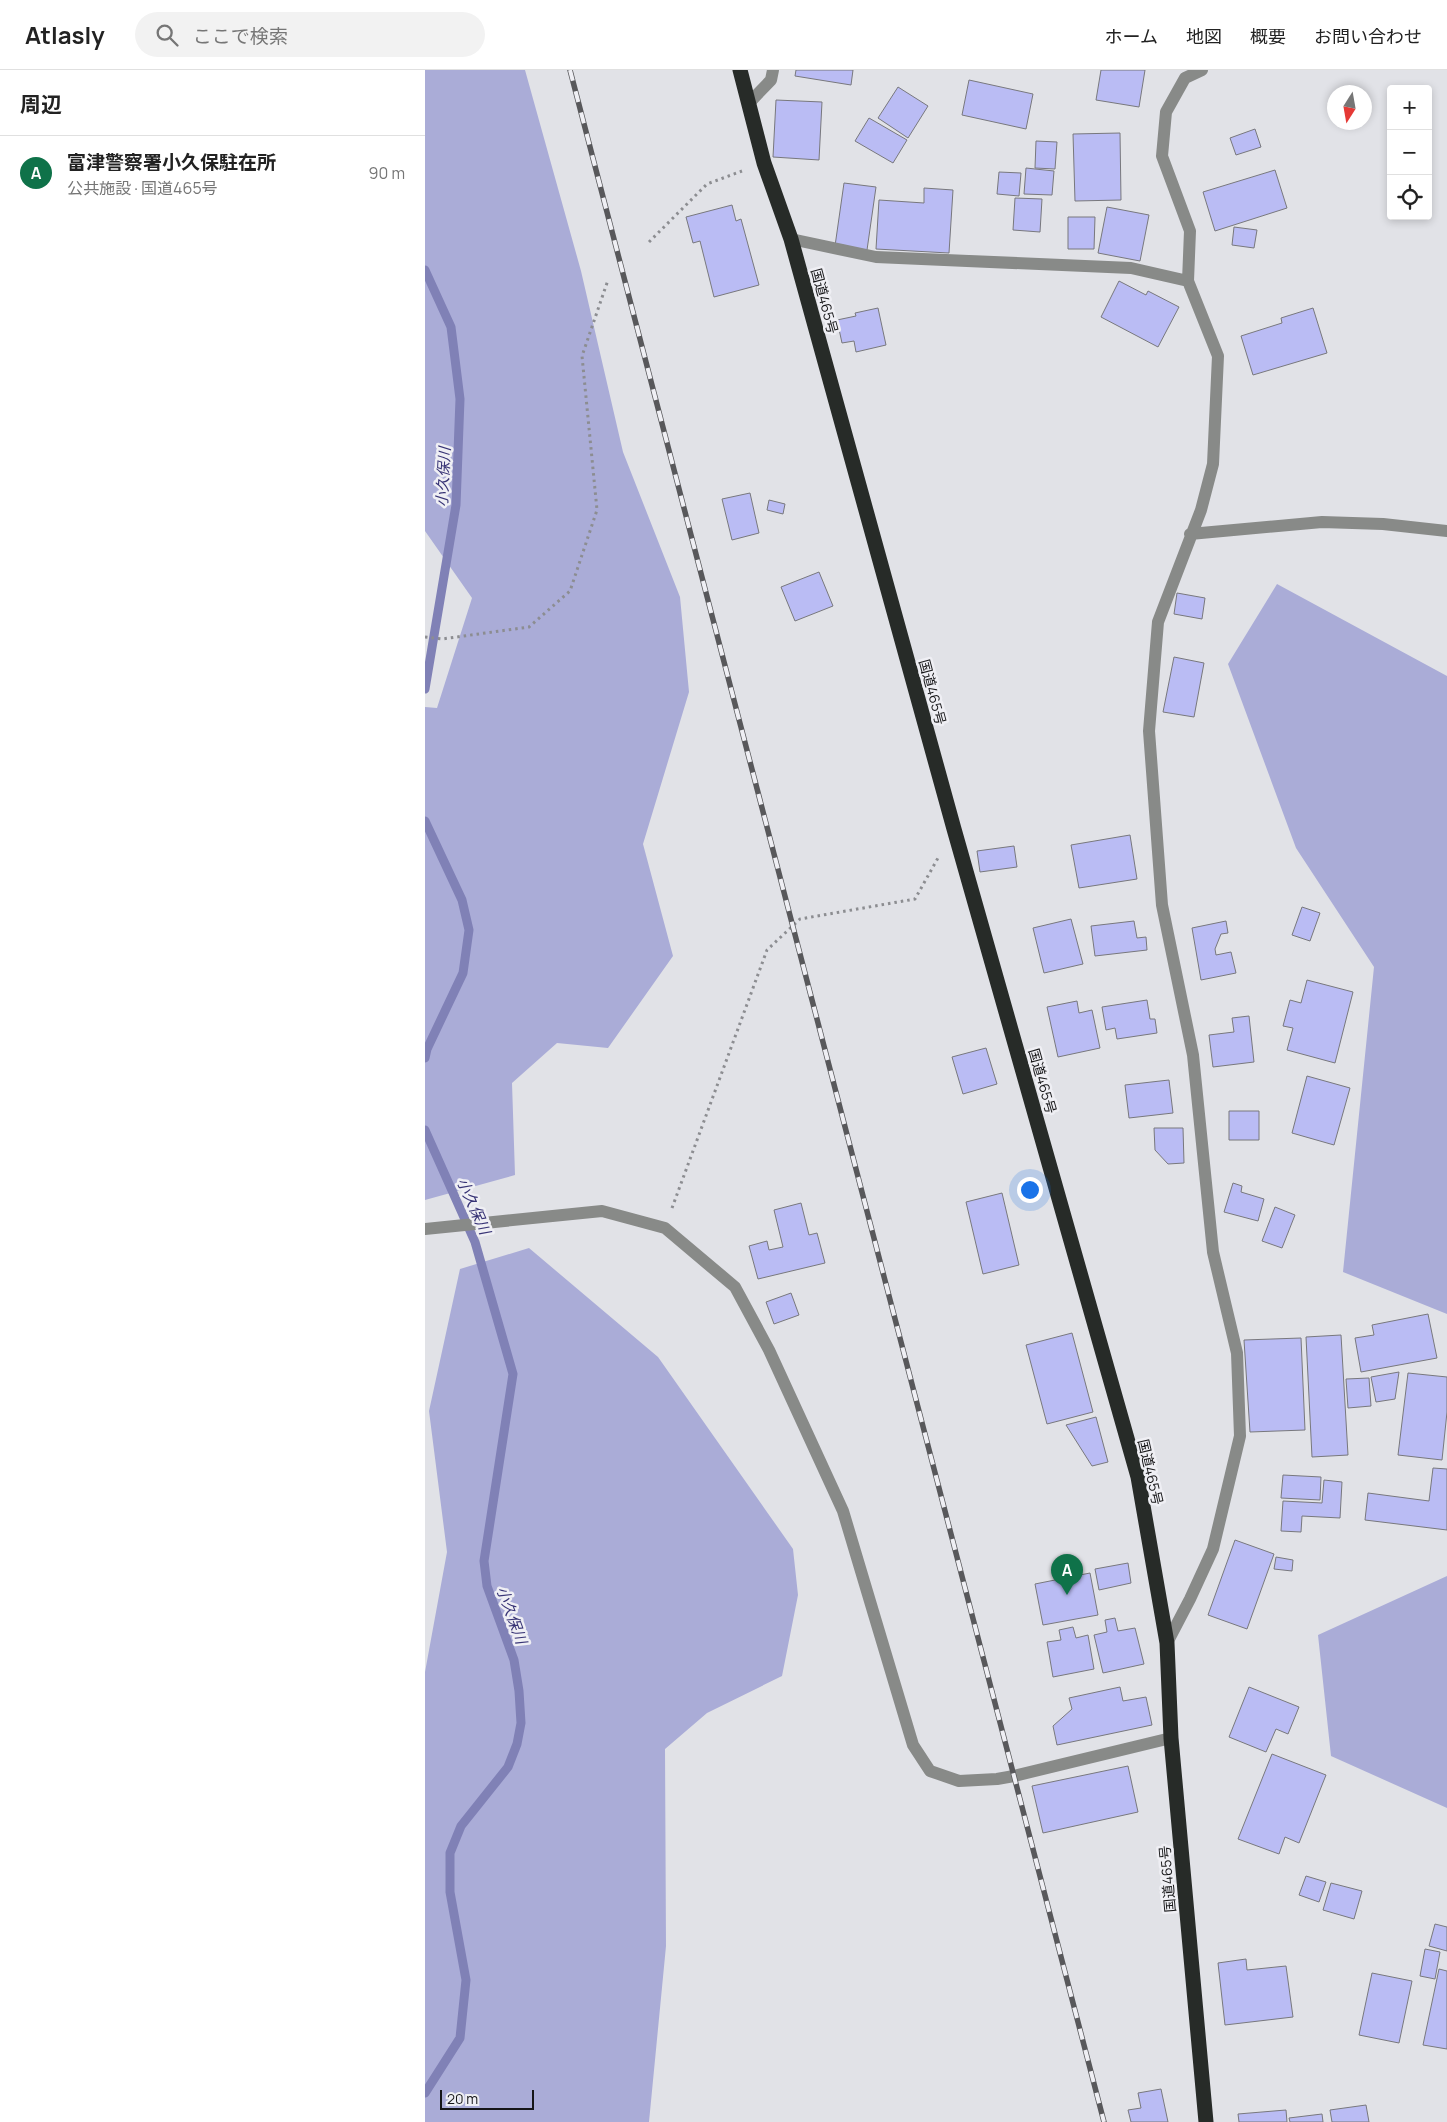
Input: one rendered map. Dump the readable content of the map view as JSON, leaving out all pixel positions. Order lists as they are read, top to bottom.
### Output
{
  "streets": {
    "highway": ["国道465号"]
  },
  "water": ["小久保川"],
  "scale_bar": "20 m",
  "north": "bottom",
  "page": {
    "header": "Atlasly",
    "search": "ここで検索",
    "nav": [
      "ホーム",
      "地図",
      "概要",
      "お問い合わせ"
    ],
    "heading": "周辺",
    "map_buttons": ["+", "−"],
    "list": [
      {
        "mark": "A",
        "name": "富津警察署小久保駐在所",
        "note": "公共施設 · 国道465号",
        "value": "90 m"
      }
    ],
    "pins": "A",
    "scale": "20 m"
  }
}
